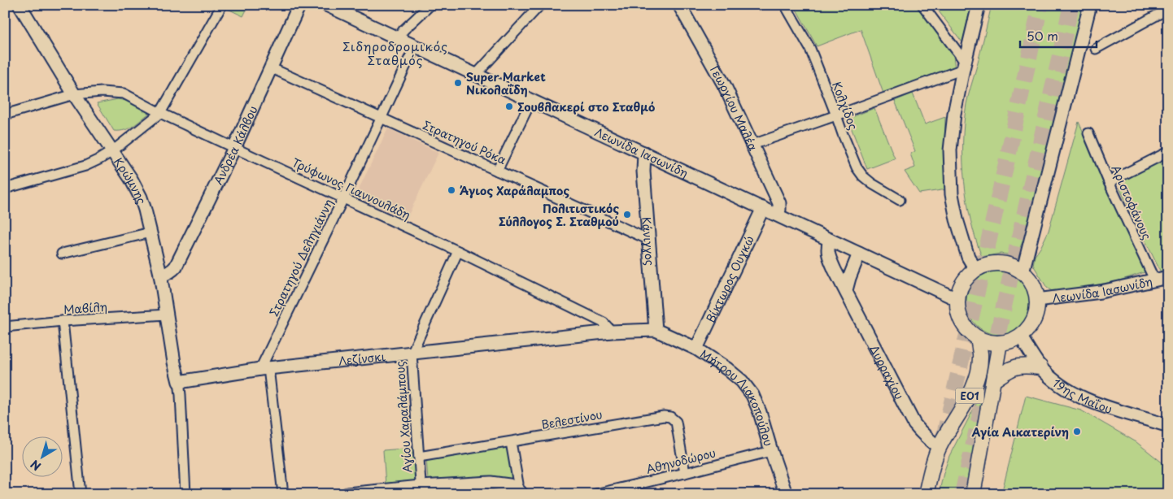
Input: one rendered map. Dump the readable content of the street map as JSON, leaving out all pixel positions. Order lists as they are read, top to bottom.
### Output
{
  "streets": {
    "main road": ["ΕΟ1"],
    "street": [
      "Κολχίδος",
      "Γεωργίου Μαλέα",
      "Στρατηγού Ρόκα",
      "Ανδρέα Κάλβου",
      "Λεωνίδα Ιασωνίδη",
      "Κρώμνης",
      "Τρύφωνος Γιαννουλάδη",
      "Αριστοφάνους",
      "Κάνιγγος",
      "Στρατηγού Δεληγιάννη",
      "Βίκτωρος Ουγκώ",
      "Μαβίλη",
      "Λεζίνσκι",
      "Δυρραχίου",
      "19ης Μαΐου",
      "Μήτρου Λιακοπούλου",
      "Αγίου Χαραλάμπους",
      "Βελεστίνου",
      "Αθηνοδώρου"
    ]
  },
  "crossings": [
    ["Γεωργίου Μαλέα", "Λεωνίδα Ιασωνίδη"],
    ["Στρατηγού Ρόκα", "Ανδρέα Κάλβου"],
    ["Στρατηγού Ρόκα", "Κάνιγγος"],
    ["Στρατηγού Ρόκα", "Στρατηγού Δεληγιάννη"],
    ["Ανδρέα Κάλβου", "Κρώμνης"],
    ["Ανδρέα Κάλβου", "Τρύφωνος Γιαννουλάδη"],
    ["Λεωνίδα Ιασωνίδη", "Αριστοφάνους"],
    ["Λεωνίδα Ιασωνίδη", "Κάνιγγος"],
    ["Λεωνίδα Ιασωνίδη", "Στρατηγού Δεληγιάννη"],
    ["Λεωνίδα Ιασωνίδη", "Βίκτωρος Ουγκώ"],
    ["Λεωνίδα Ιασωνίδη", "Δυρραχίου"],
    ["Λεωνίδα Ιασωνίδη", "19ης Μαΐου"],
    ["Λεωνίδα Ιασωνίδη", "ΕΟ1"],
    ["Κρώμνης", "Τρύφωνος Γιαννουλάδη"],
    ["Κρώμνης", "Μαβίλη"],
    ["Κρώμνης", "Λεζίνσκι"],
    ["Τρύφωνος Γιαννουλάδη", "Στρατηγού Δεληγιάννη"],
    ["Τρύφωνος Γιαννουλάδη", "Λεζίνσκι"],
    ["Τρύφωνος Γιαννουλάδη", "Αγίου Χαραλάμπους"],
    ["Κάνιγγος", "Λεζίνσκι"],
    ["Κάνιγγος", "Μήτρου Λιακοπούλου"],
    ["Στρατηγού Δεληγιάννη", "Λεζίνσκι"],
    ["Βίκτωρος Ουγκώ", "Μήτρου Λιακοπούλου"],
    ["Λεζίνσκι", "Μήτρου Λιακοπούλου"],
    ["Λεζίνσκι", "Αγίου Χαραλάμπους"],
    ["Δυρραχίου", "ΕΟ1"],
    ["19ης Μαΐου", "ΕΟ1"],
    ["Μήτρου Λιακοπούλου", "Αθηνοδώρου"],
    ["Αγίου Χαραλάμπους", "Βελεστίνου"],
    ["Βελεστίνου", "Αθηνοδώρου"]
  ],
  "districts": ["Σιδηροδρομικός Σταθμός"],
  "places": [
    "Super Market Νικολαΐδη",
    "Σουβλακερί στο Σταθμό",
    "Άγιος Χαράλαμπος",
    "Πολιτιστικός Σύλλογος Σ. Σταθμού",
    "Αγία Αικατερίνη"
  ],
  "scale_bar": "50 m",
  "north": "bottom left"
}
